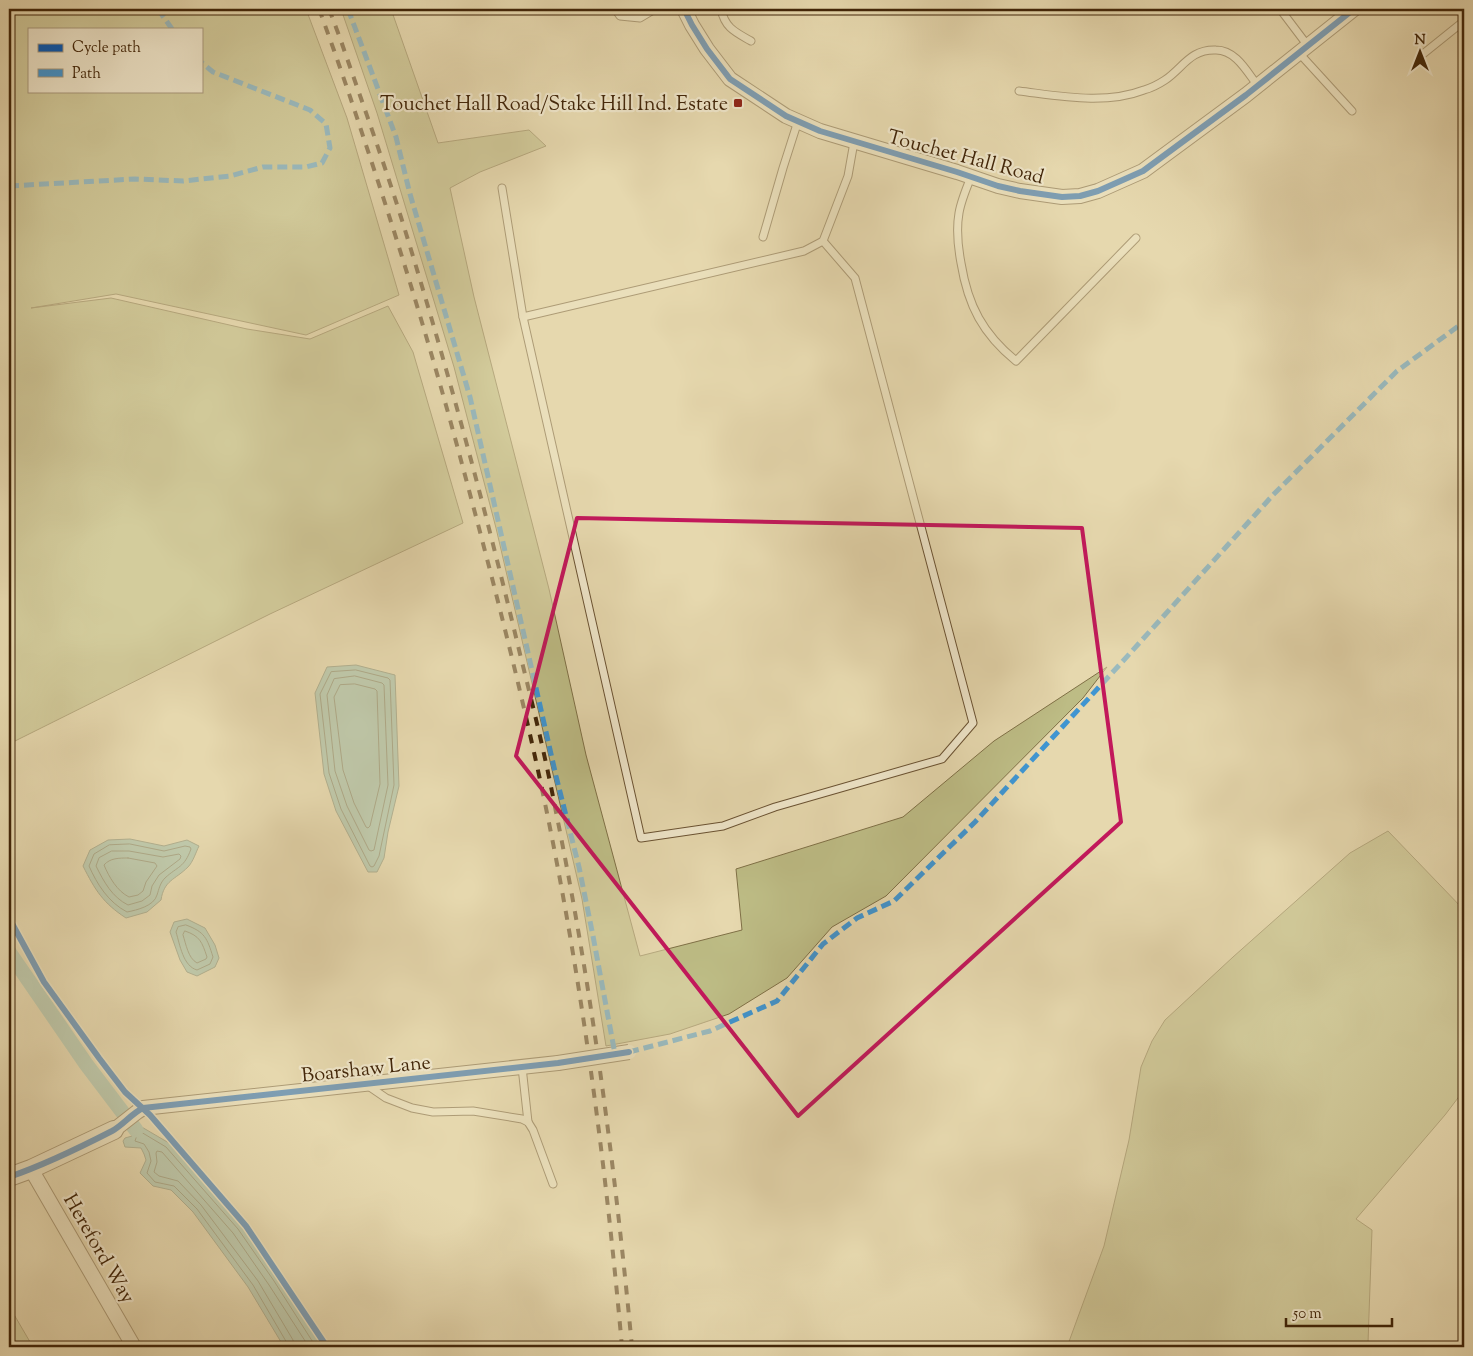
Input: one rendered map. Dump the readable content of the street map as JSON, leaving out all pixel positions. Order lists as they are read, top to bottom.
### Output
{
  "streets": {
    "street": ["Touchet Hall Road", "Boarshaw Lane", "Hereford Way"]
  },
  "places": {
    "transit": ["Touchet Hall Road/Stake Hill Ind. Estate"]
  },
  "legend": ["Cycle path", "Path"],
  "scale_bar": "50 m",
  "north": "top"
}
